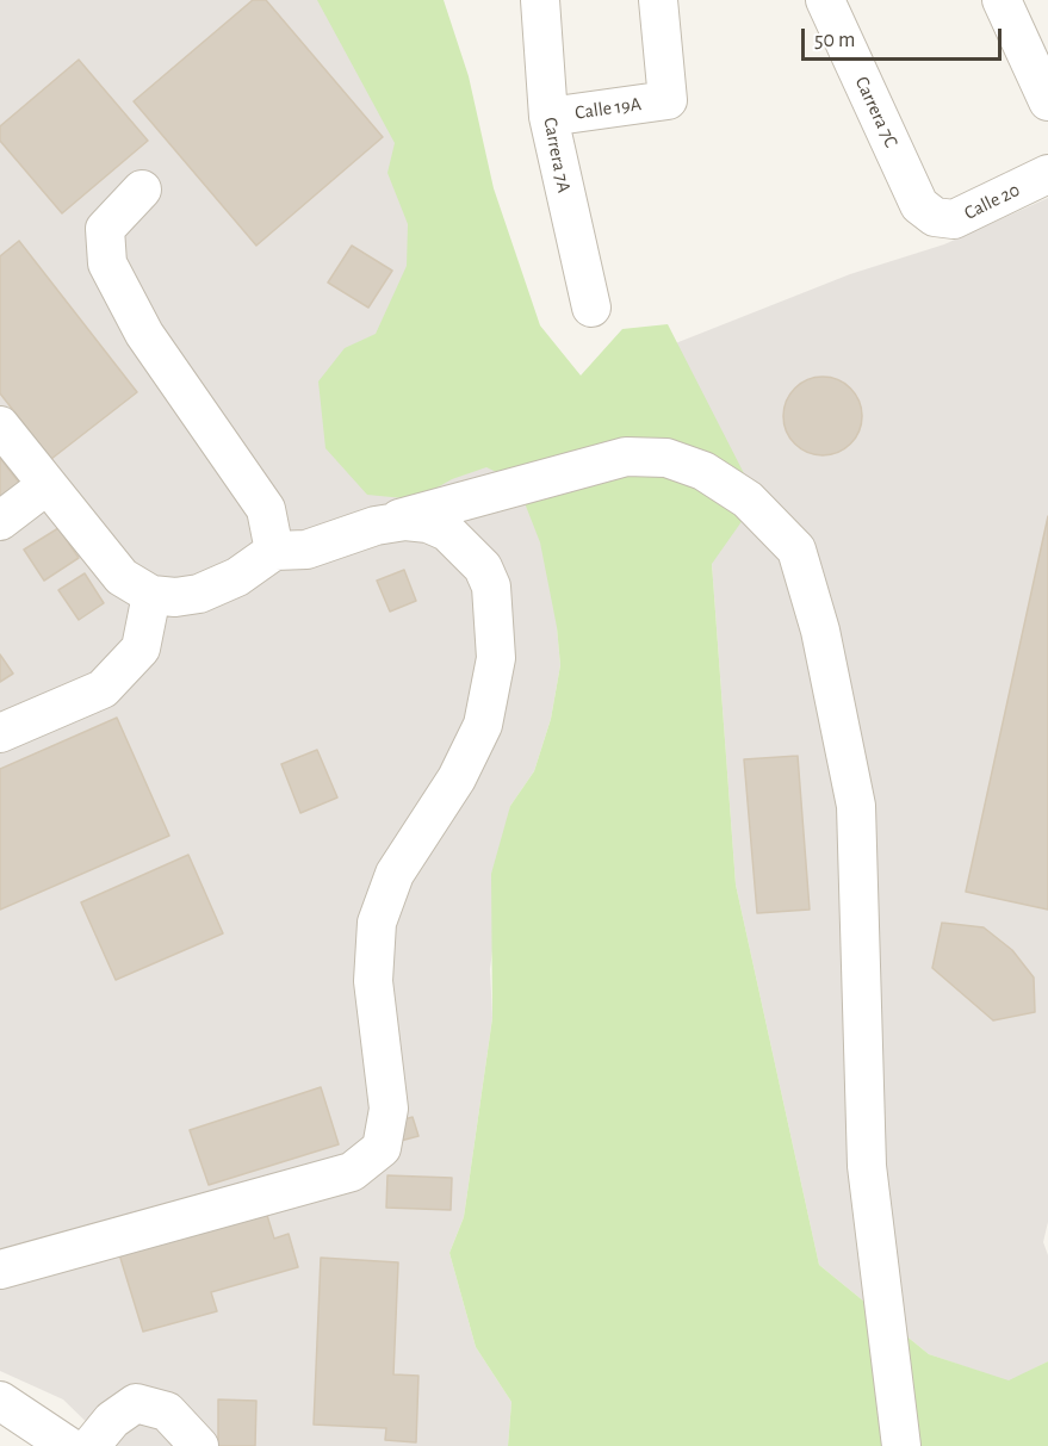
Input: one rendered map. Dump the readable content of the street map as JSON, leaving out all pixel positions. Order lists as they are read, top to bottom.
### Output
{
  "streets": {
    "street": [
      "Calle 19A",
      "Carrera 7C",
      "Carrera 7A",
      "Calle 20"
    ]
  },
  "crossings": [
    ["Calle 19A", "Carrera 7A"],
    ["Carrera 7C", "Calle 20"]
  ],
  "scale_bar": "50 m"
}
